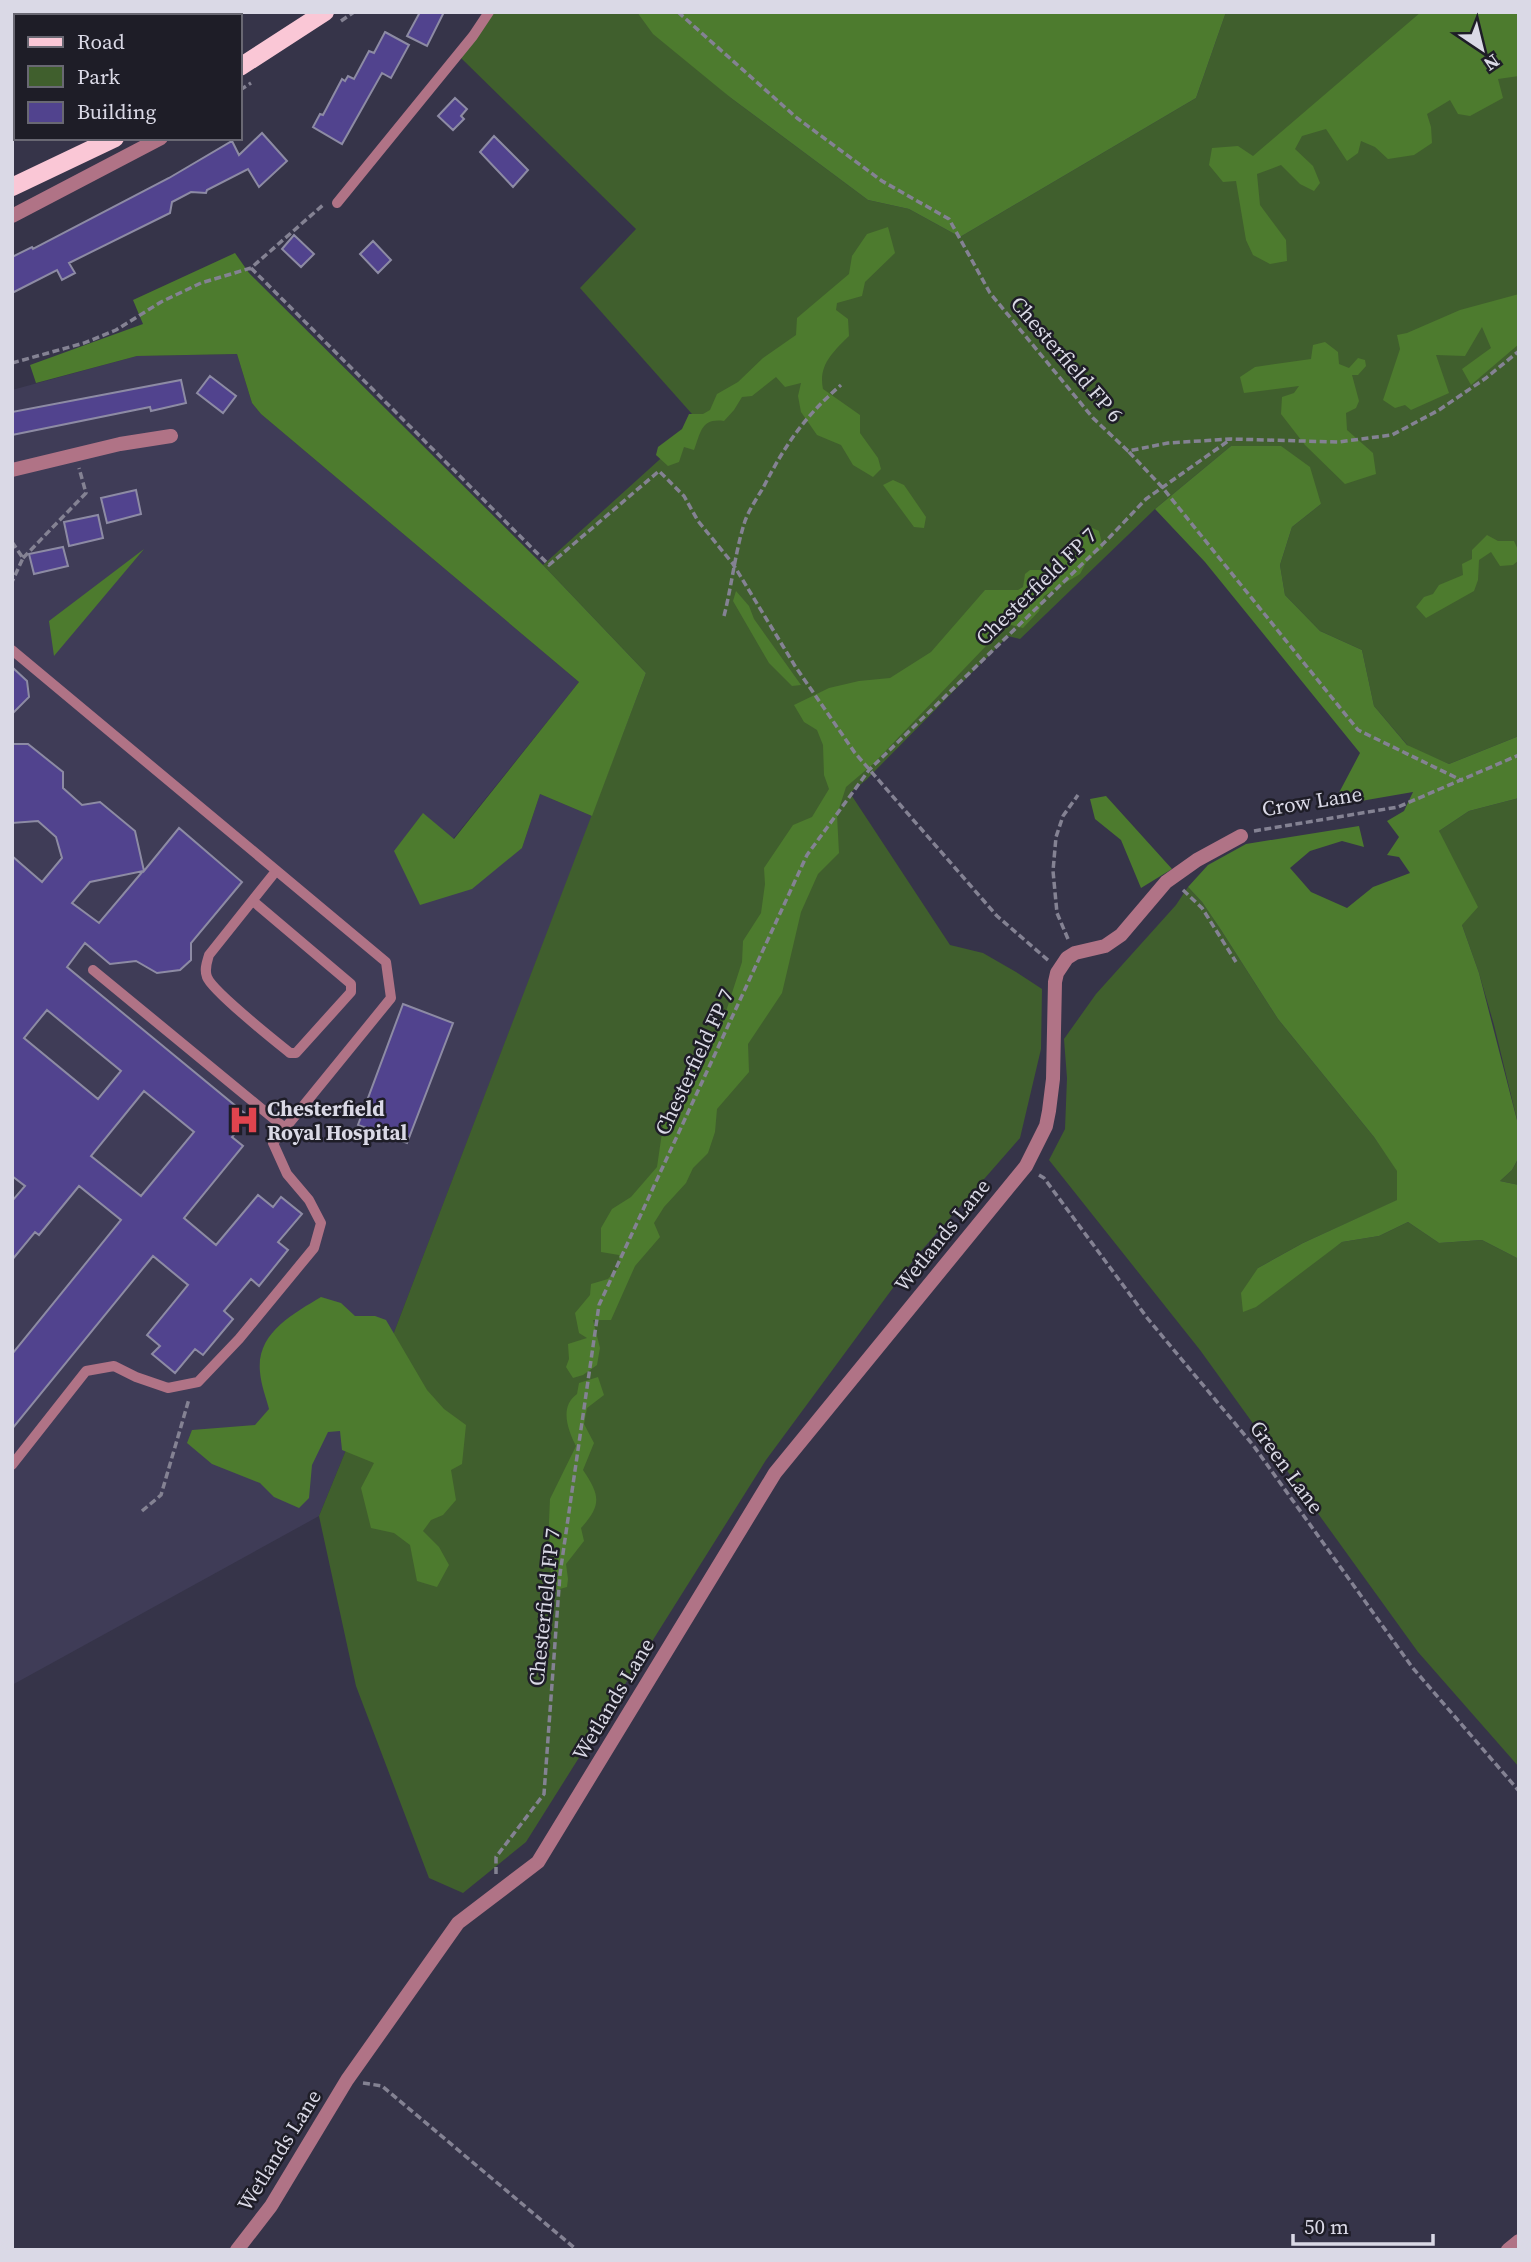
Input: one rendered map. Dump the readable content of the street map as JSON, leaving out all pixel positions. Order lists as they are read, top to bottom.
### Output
{
  "streets": {
    "street": ["Crow Lane", "Wetlands Lane"],
    "path": ["Chesterfield FP 6", "Chesterfield FP 7", "Green Lane"]
  },
  "crossings": [
    ["Chesterfield FP 6", "Chesterfield FP 7"],
    ["Wetlands Lane", "Green Lane"]
  ],
  "places": {
    "hospital": ["Chesterfield Royal Hospital"]
  },
  "legend": ["Road", "Park", "Building"],
  "scale_bar": "50 m",
  "north": "bottom right"
}
